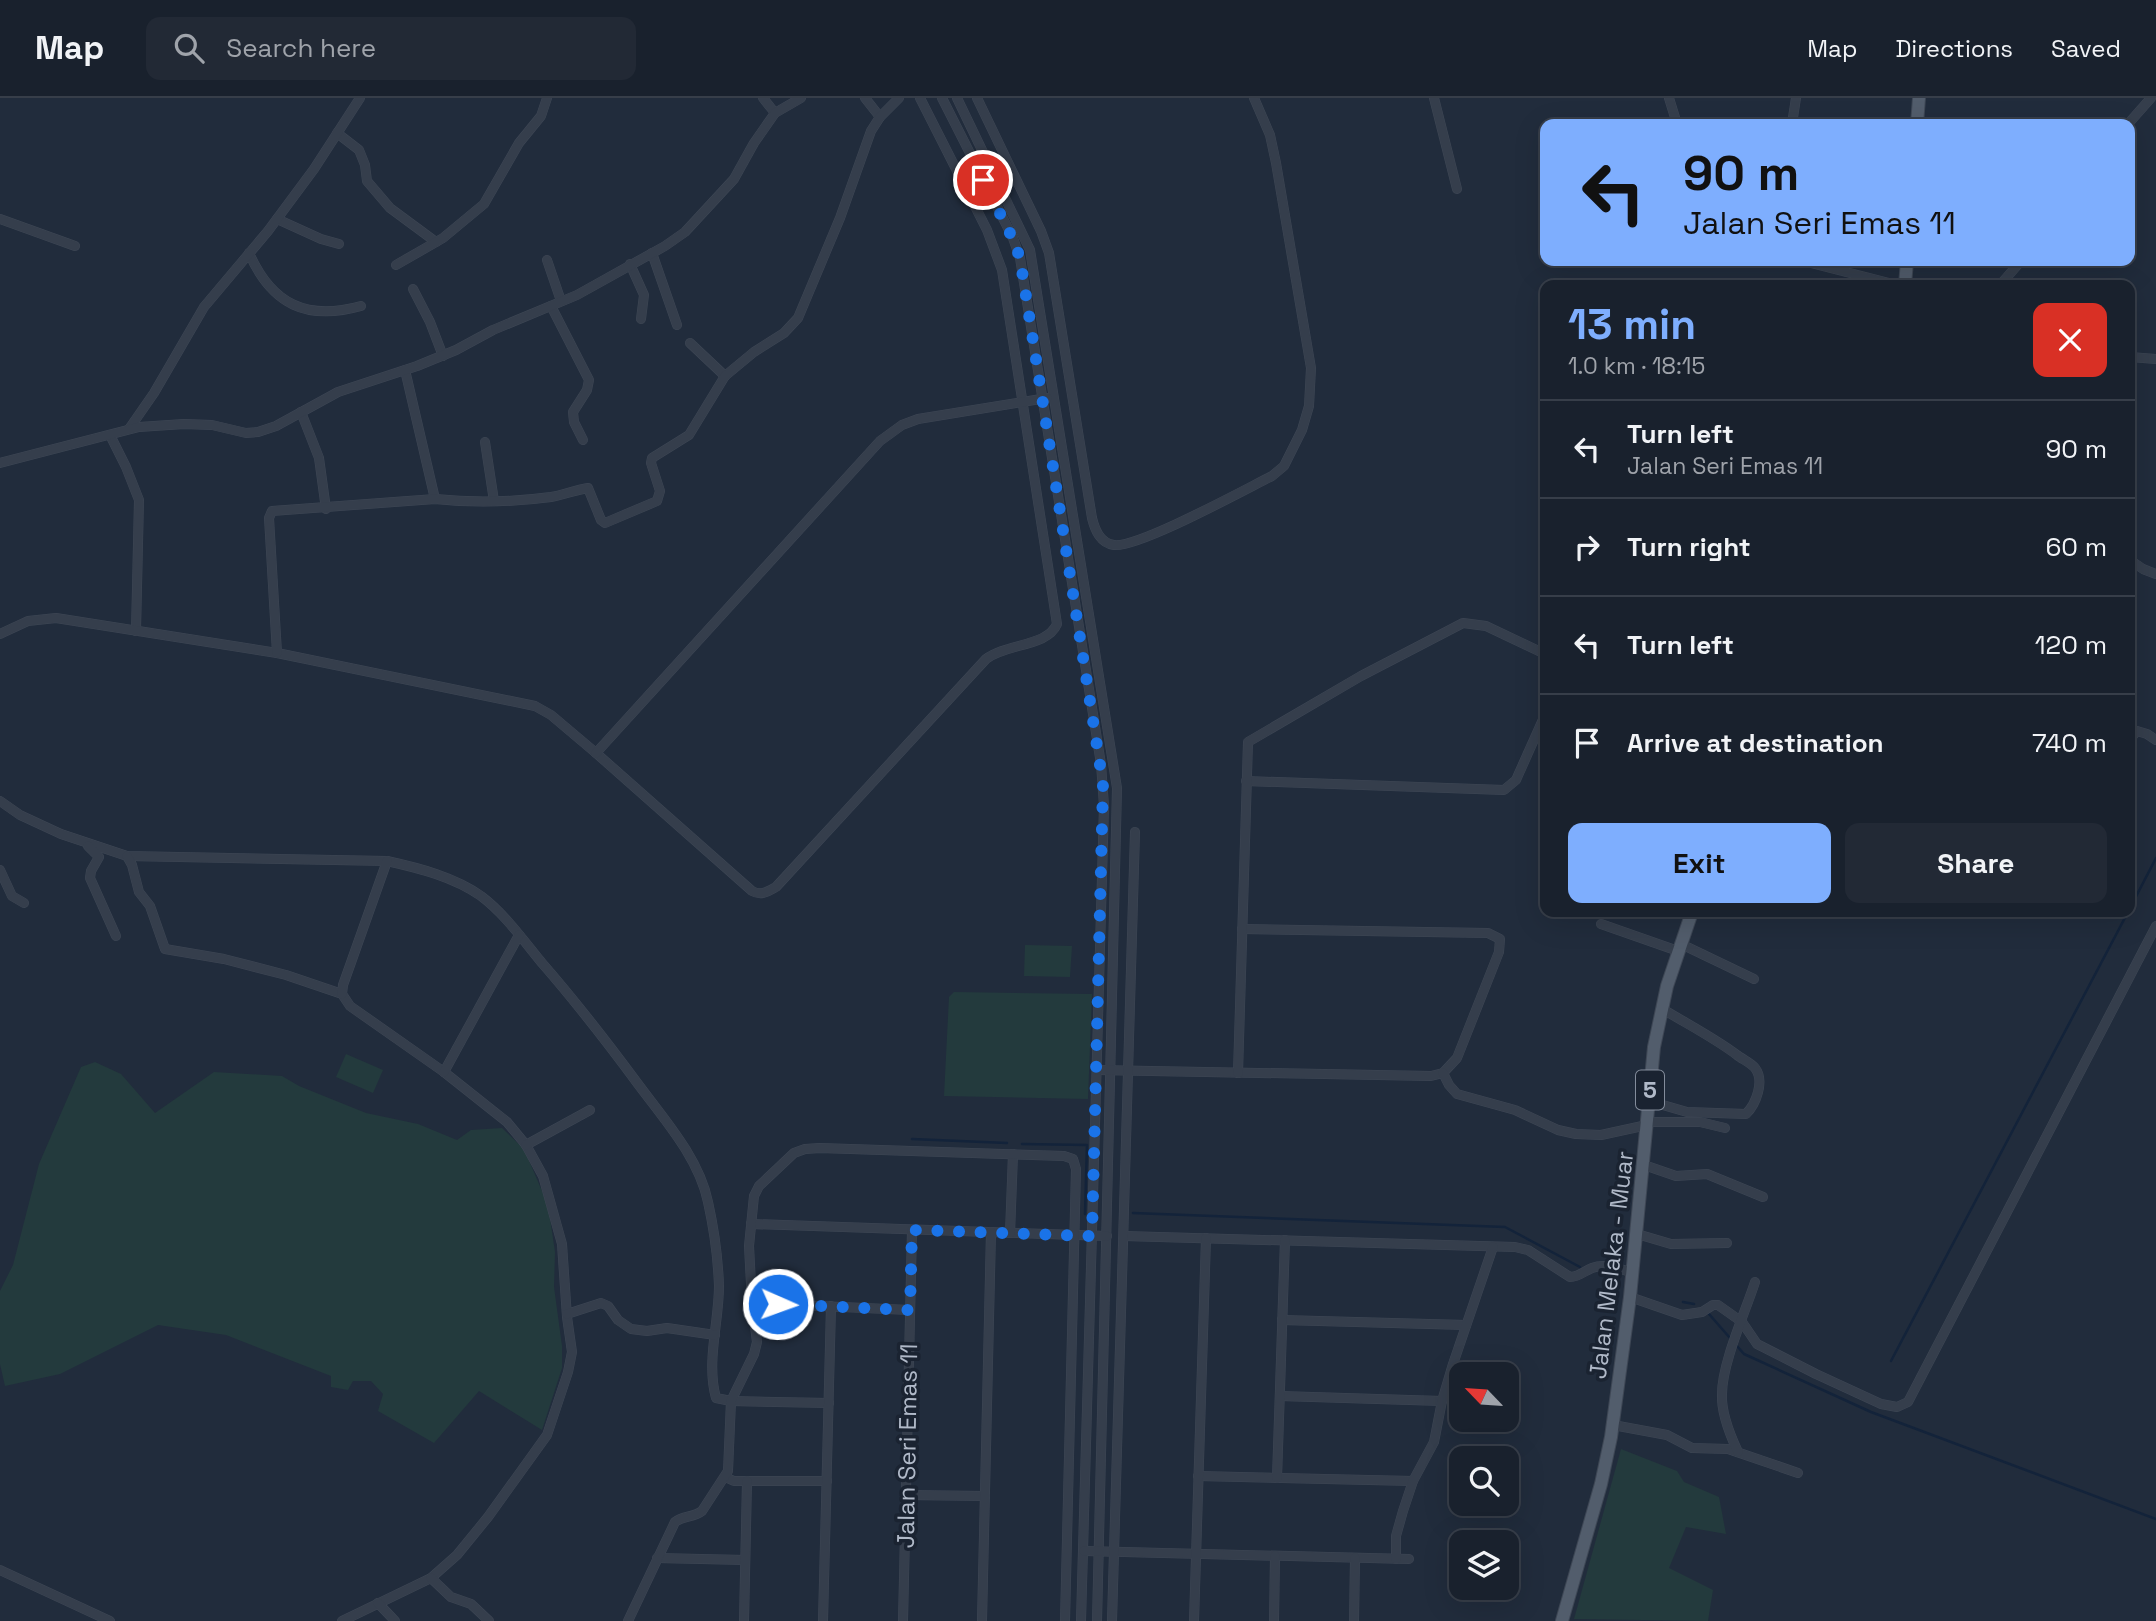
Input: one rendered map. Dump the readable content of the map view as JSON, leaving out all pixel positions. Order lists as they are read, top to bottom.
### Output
{
  "streets": {
    "main road": ["5", "Jalan Melaka - Muar"],
    "street": ["Jalan Seri Emas 11"]
  },
  "north": "top left",
  "page": {
    "header": "Map",
    "search": "Search here",
    "nav": ["Map", "Directions", "Saved"],
    "turn": ["90 m", "Jalan Seri Emas 11"],
    "heading": ["13 min", "1.0 km · 18:15"],
    "list": [
      {
        "name": "Turn left",
        "note": "Jalan Seri Emas 11",
        "value": "90 m"
      },
      {
        "name": "Turn right",
        "value": "60 m"
      },
      {
        "name": "Turn left",
        "value": "120 m"
      },
      {
        "name": "Arrive at destination",
        "value": "740 m"
      }
    ],
    "buttons": ["Exit", "Share"]
  }
}
